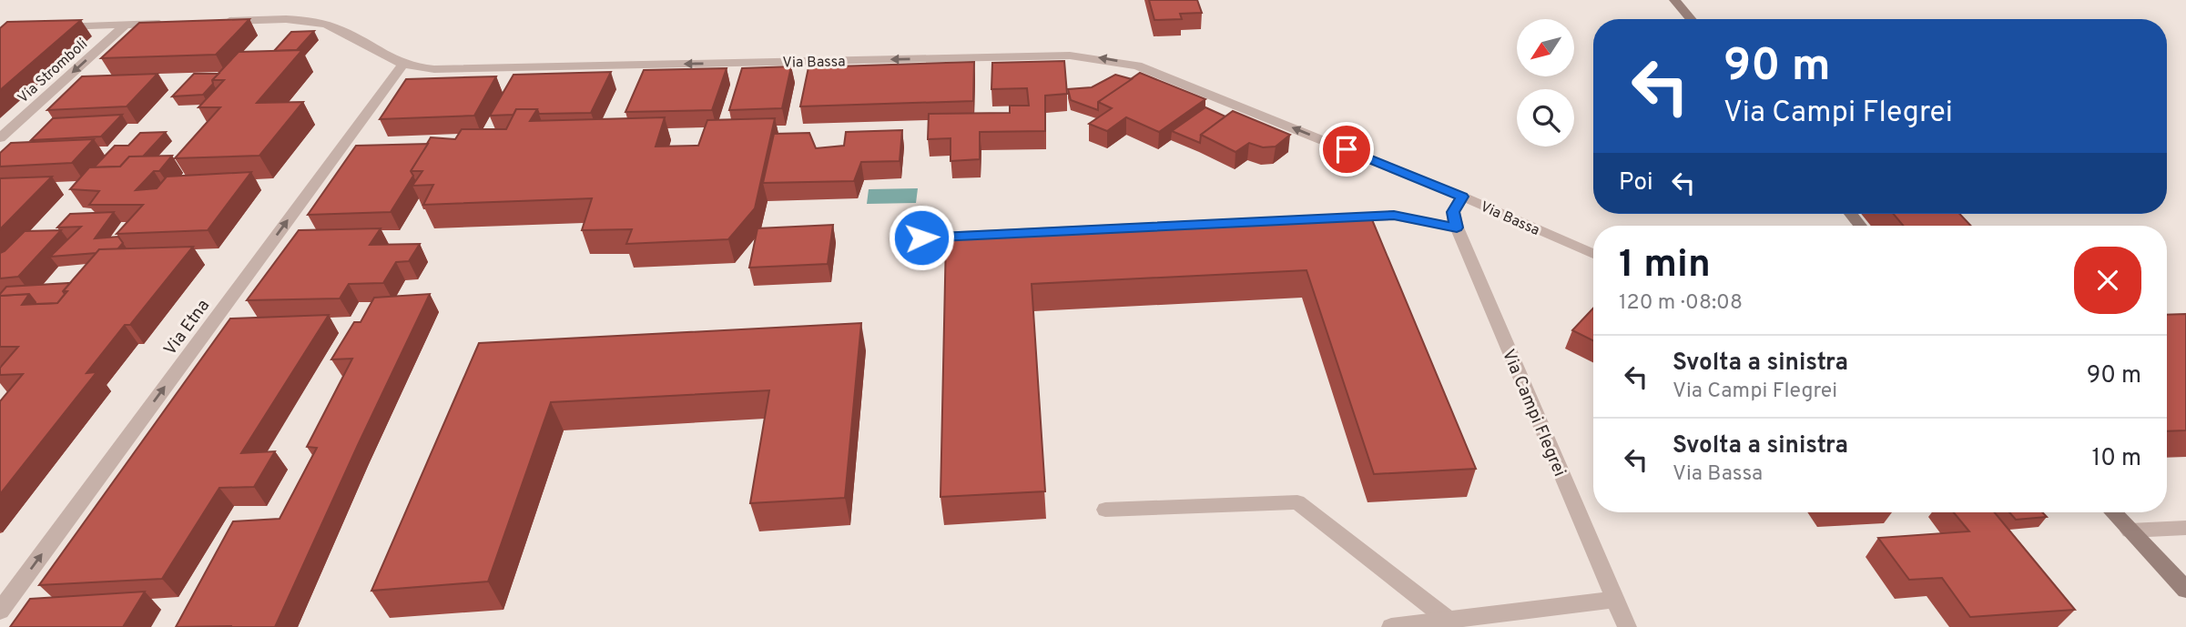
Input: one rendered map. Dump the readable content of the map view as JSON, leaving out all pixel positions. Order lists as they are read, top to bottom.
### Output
{
  "streets": {
    "street": [
      "Via Bassa",
      "Via Stromboli",
      "Via Etna",
      "Via Campi Flegrei"
    ]
  },
  "crossings": [
    ["Via Bassa", "Via Etna"]
  ],
  "one_way": ["Via Bassa", "Via Stromboli", "Via Etna"],
  "north": "bottom left",
  "page": {
    "turn": ["90 m", "Via Campi Flegrei"],
    "then": "Poi",
    "heading": ["1 min", "120 m · 08:08"],
    "list": [
      {
        "name": "Svolta a sinistra",
        "note": "Via Campi Flegrei",
        "value": "90 m"
      },
      {
        "name": "Svolta a sinistra",
        "note": "Via Bassa",
        "value": "10 m"
      }
    ]
  }
}
